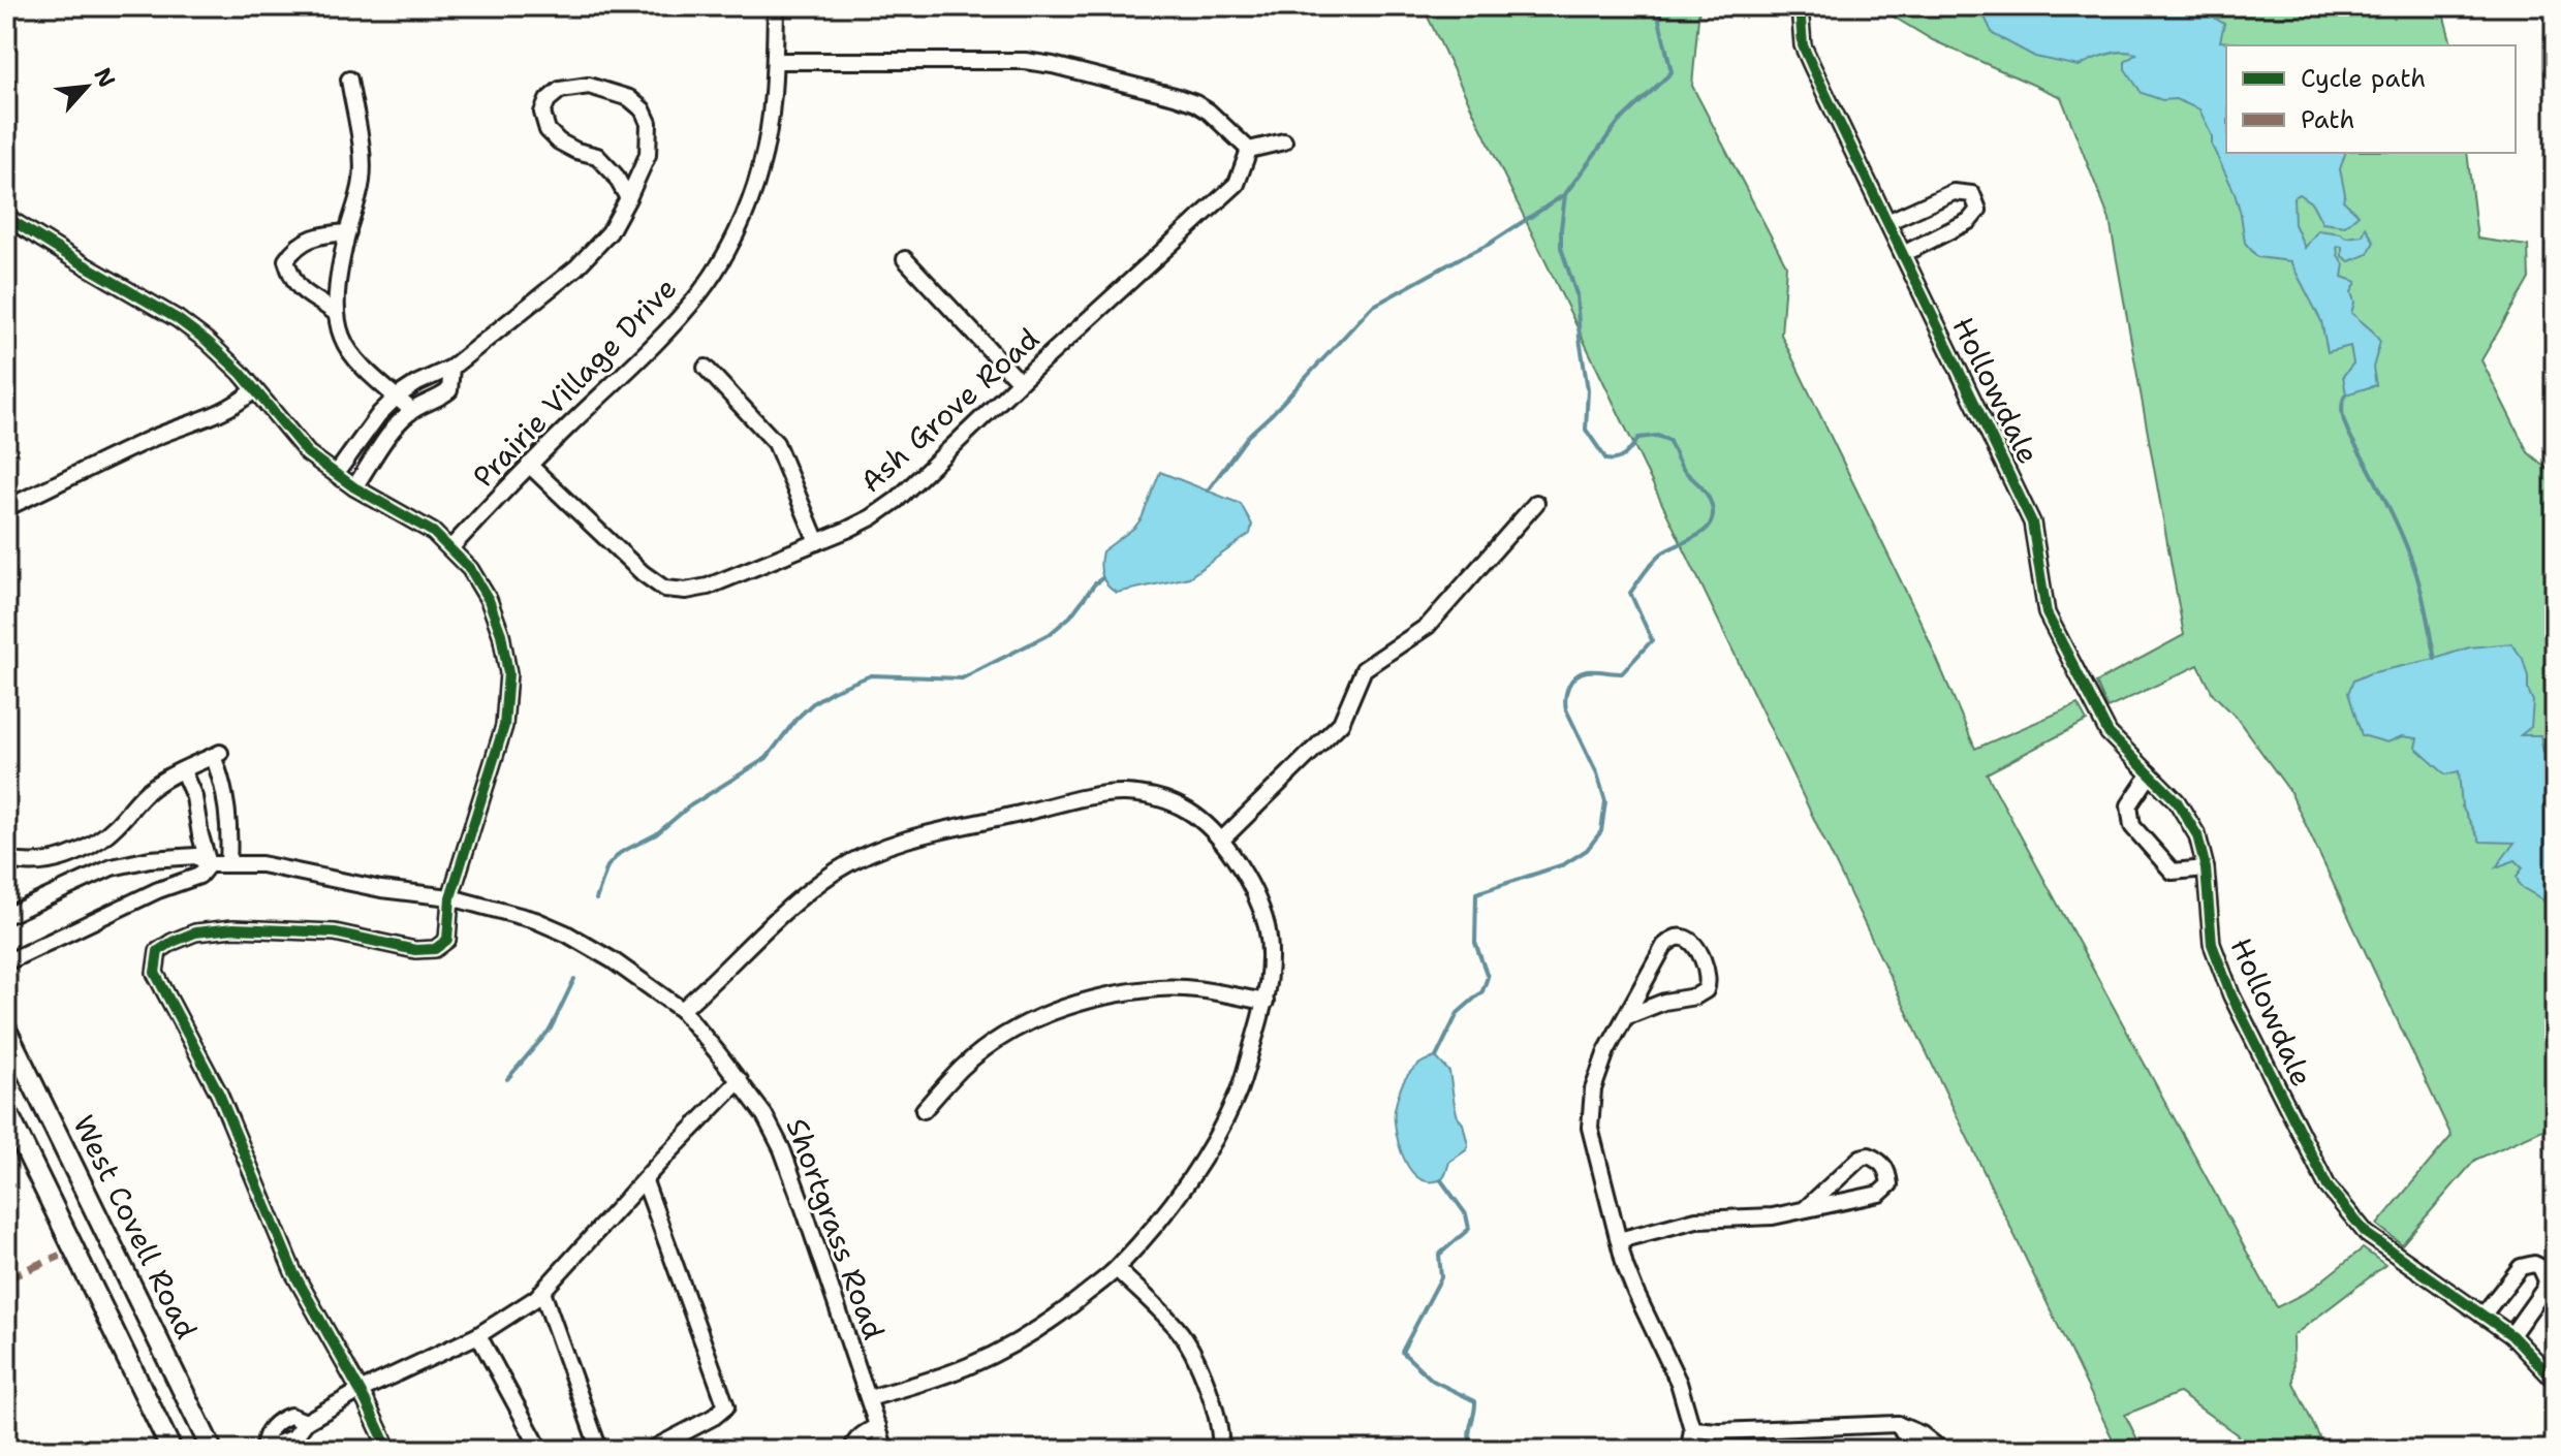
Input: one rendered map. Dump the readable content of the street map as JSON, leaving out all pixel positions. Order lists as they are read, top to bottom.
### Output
{
  "streets": {
    "street": [
      "Prairie Village Drive",
      "Hollowdale",
      "Ash Grove Road",
      "West Covell Road",
      "Shortgrass Road"
    ]
  },
  "crossings": [
    ["Prairie Village Drive", "Ash Grove Road"]
  ],
  "legend": ["Cycle path", "Path"],
  "north": "top right"
}
